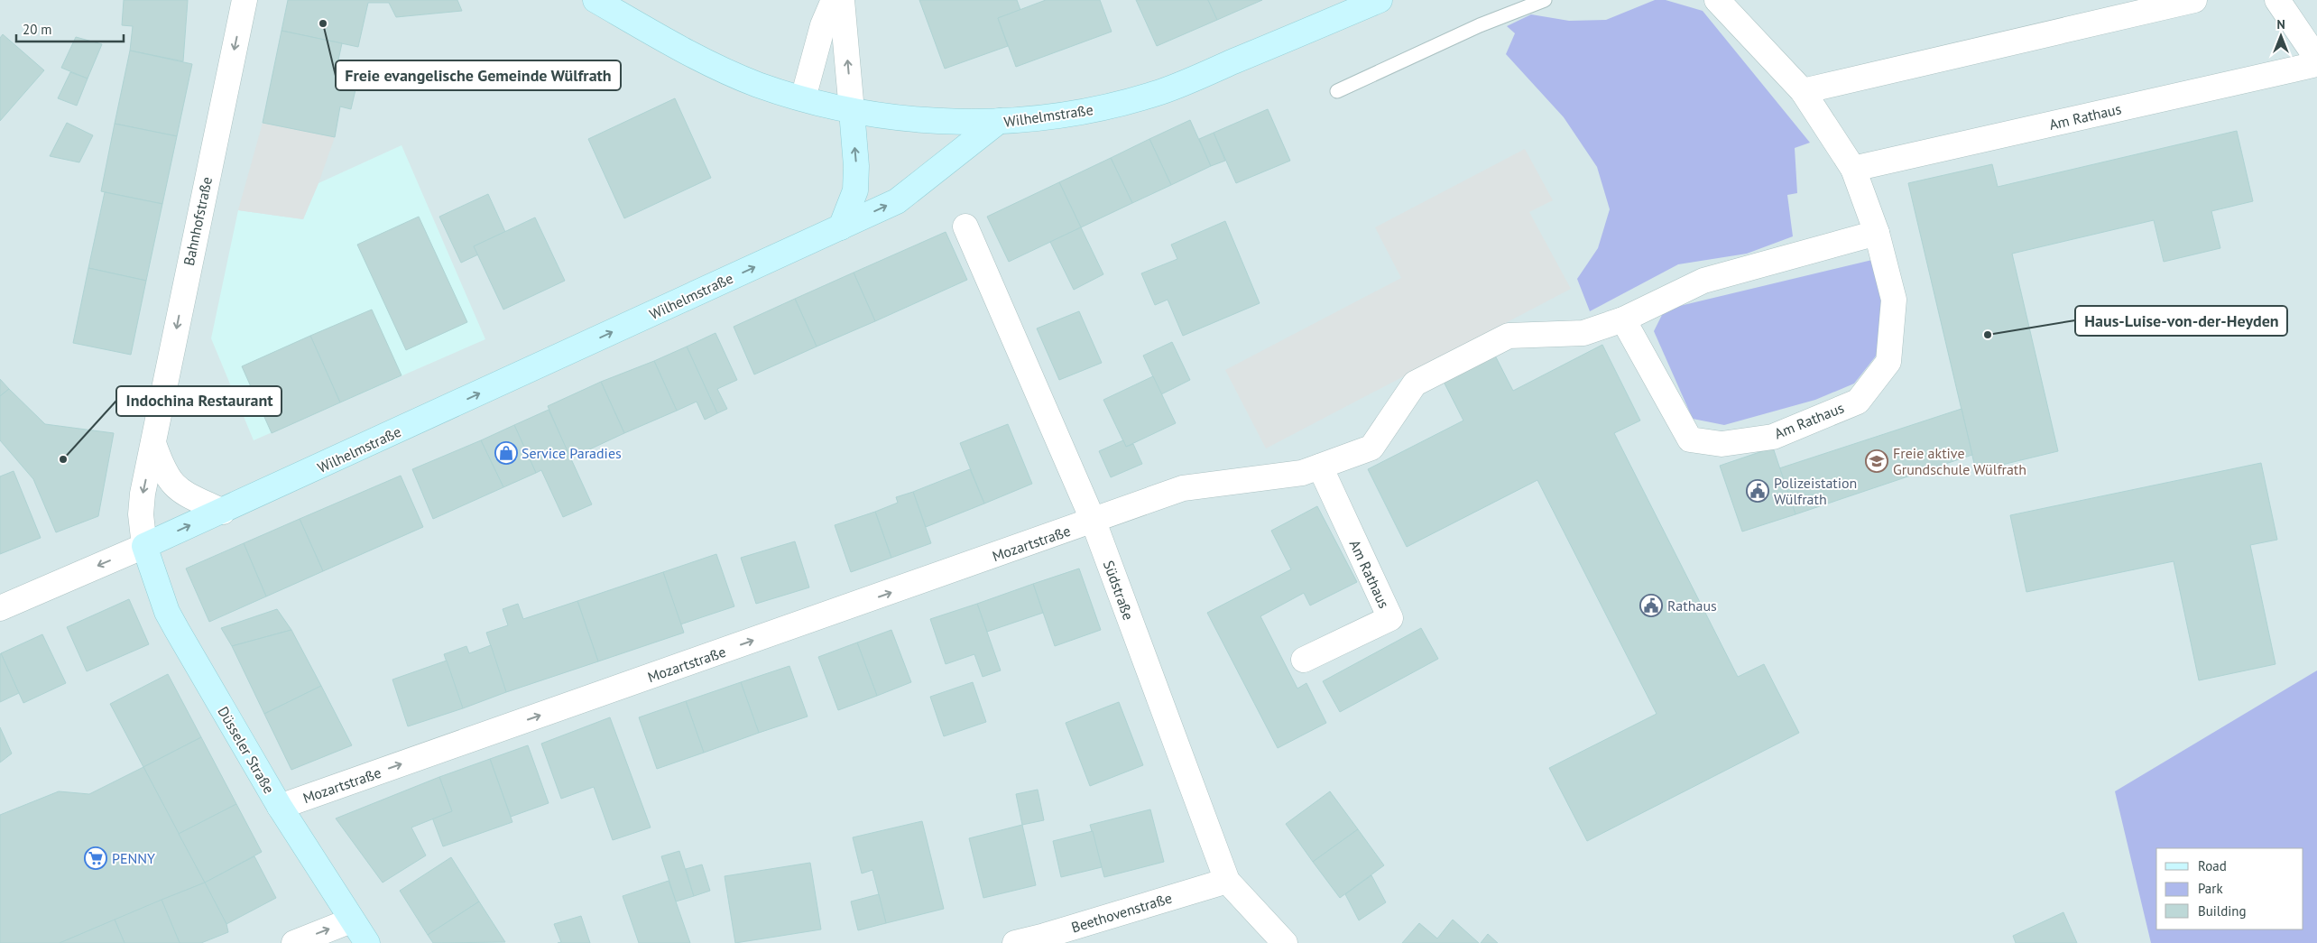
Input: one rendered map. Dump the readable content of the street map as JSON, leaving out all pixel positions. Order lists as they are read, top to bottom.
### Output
{
  "streets": {
    "main road": ["Wilhelmstraße", "Düsseler Straße"],
    "street": [
      "Am Rathaus",
      "Bahnhofstraße",
      "Mozartstraße",
      "Südstraße",
      "Beethovenstraße"
    ]
  },
  "crossings": [
    ["Wilhelmstraße", "Bahnhofstraße"],
    ["Wilhelmstraße", "Düsseler Straße"],
    ["Bahnhofstraße", "Düsseler Straße"],
    ["Mozartstraße", "Südstraße"],
    ["Mozartstraße", "Düsseler Straße"],
    ["Südstraße", "Beethovenstraße"]
  ],
  "one_way": ["Bahnhofstraße", "Mozartstraße"],
  "places": {
    "other": ["Freie evangelische Gemeinde Wülfrath", "Haus-Luise-von-der-Heyden", "Indochina Restaurant"],
    "shop": ["Service Paradies"],
    "school or university": ["Freie aktive Grundschule Wülfrath"],
    "public building": ["Polizeistation Wülfrath", "Rathaus"],
    "supermarket": ["PENNY"]
  },
  "legend": ["Road", "Park", "Building"],
  "scale_bar": "20 m",
  "north": "top"
}
